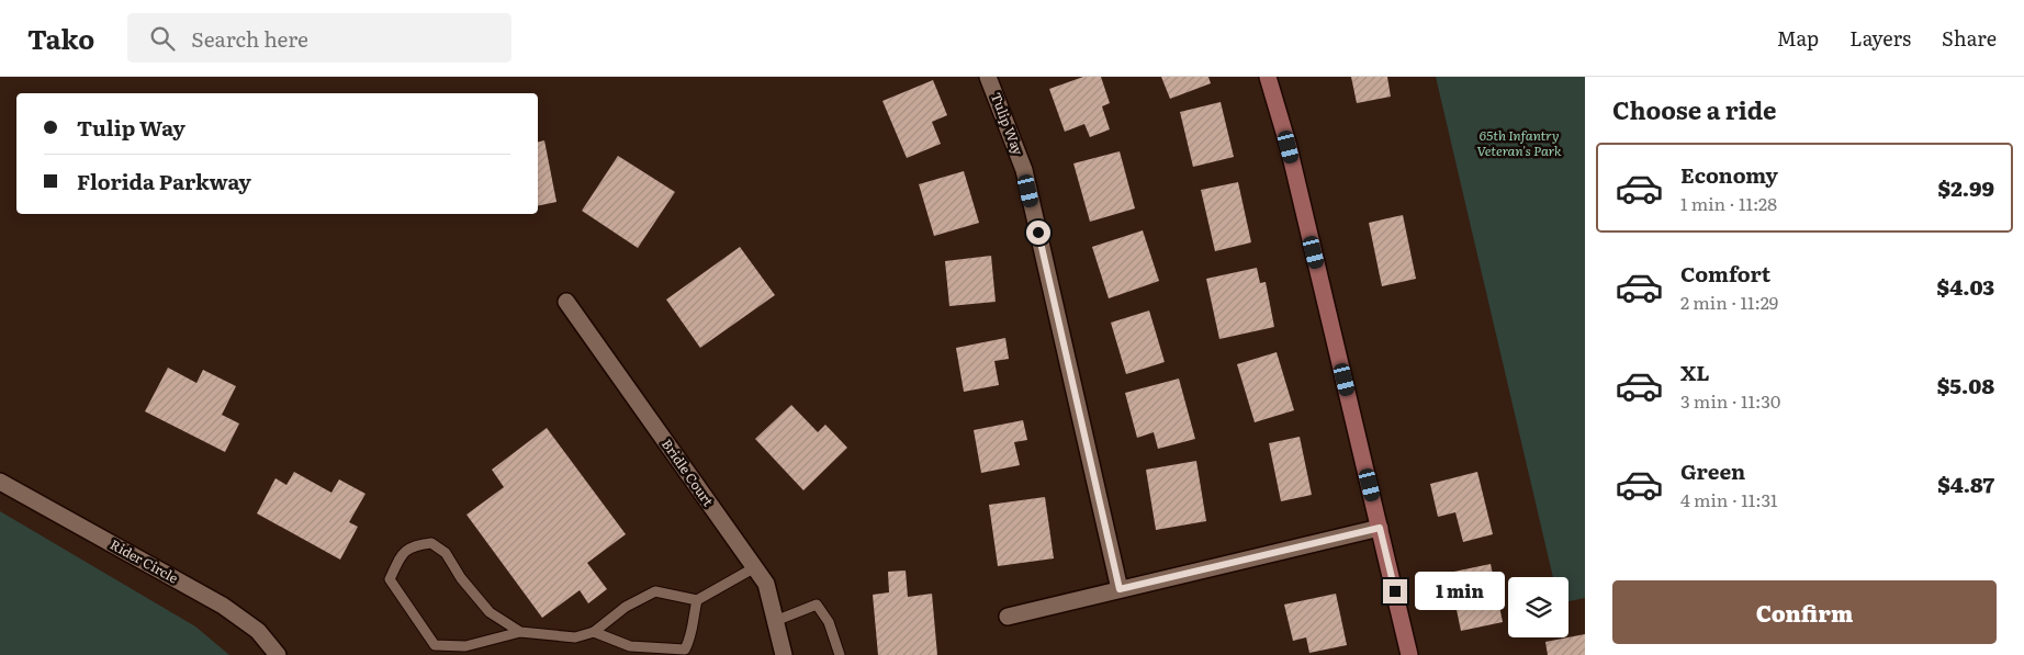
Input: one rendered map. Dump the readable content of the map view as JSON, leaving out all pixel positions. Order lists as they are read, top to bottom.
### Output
{
  "streets": {
    "street": ["Tulip Way", "Bridle Court", "Rider Circle"]
  },
  "parks": ["65th Infantry Veteran's Park"],
  "page": {
    "header": "Tako",
    "search": "Search here",
    "nav": ["Map", "Layers", "Share"],
    "heading": "Choose a ride",
    "banner": ["Tulip Way", "Florida Parkway"],
    "list": [
      {
        "name": "Economy",
        "note": "1 min · 11:28",
        "value": "$2.99"
      },
      {
        "name": "Comfort",
        "note": "2 min · 11:29",
        "value": "$4.03"
      },
      {
        "name": "XL",
        "note": "3 min · 11:30",
        "value": "$5.08"
      },
      {
        "name": "Green",
        "note": "4 min · 11:31",
        "value": "$4.87"
      }
    ],
    "buttons": "Confirm",
    "bubble": "1 min"
  }
}
